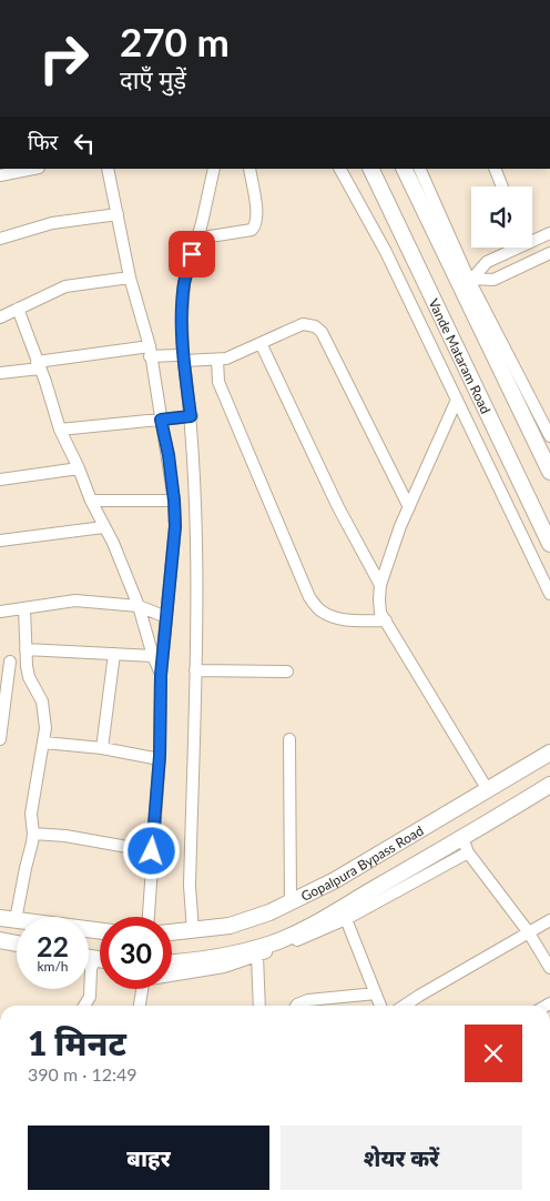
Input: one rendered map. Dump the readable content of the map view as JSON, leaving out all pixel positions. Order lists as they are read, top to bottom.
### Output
{
  "streets": {
    "street": ["Vande Mataram Road", "Gopalpura Bypass Road"]
  },
  "page": {
    "turn": ["270 m", "दाएँ मुड़ें"],
    "then": "फिर",
    "speed": "22 km/h",
    "limit": "30",
    "heading": ["1 मिनट", "390 m · 12:49"],
    "buttons": ["बाहर", "शेयर करें"]
  }
}
